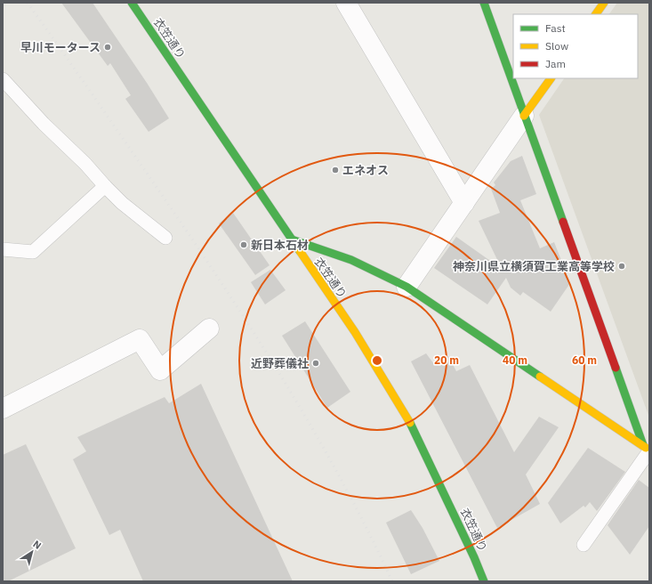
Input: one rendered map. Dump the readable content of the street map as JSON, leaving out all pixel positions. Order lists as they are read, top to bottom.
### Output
{
  "streets": {
    "street": ["衣笠通り"]
  },
  "places": [
    "早川モータース",
    "エネオス",
    "新日本石材",
    "神奈川県立横須賀工業高等学校",
    "近野葬儀社"
  ],
  "legend": ["Fast", "Slow", "Jam"],
  "north": "top right",
  "rings": ["20 m", "40 m", "60 m"]
}
